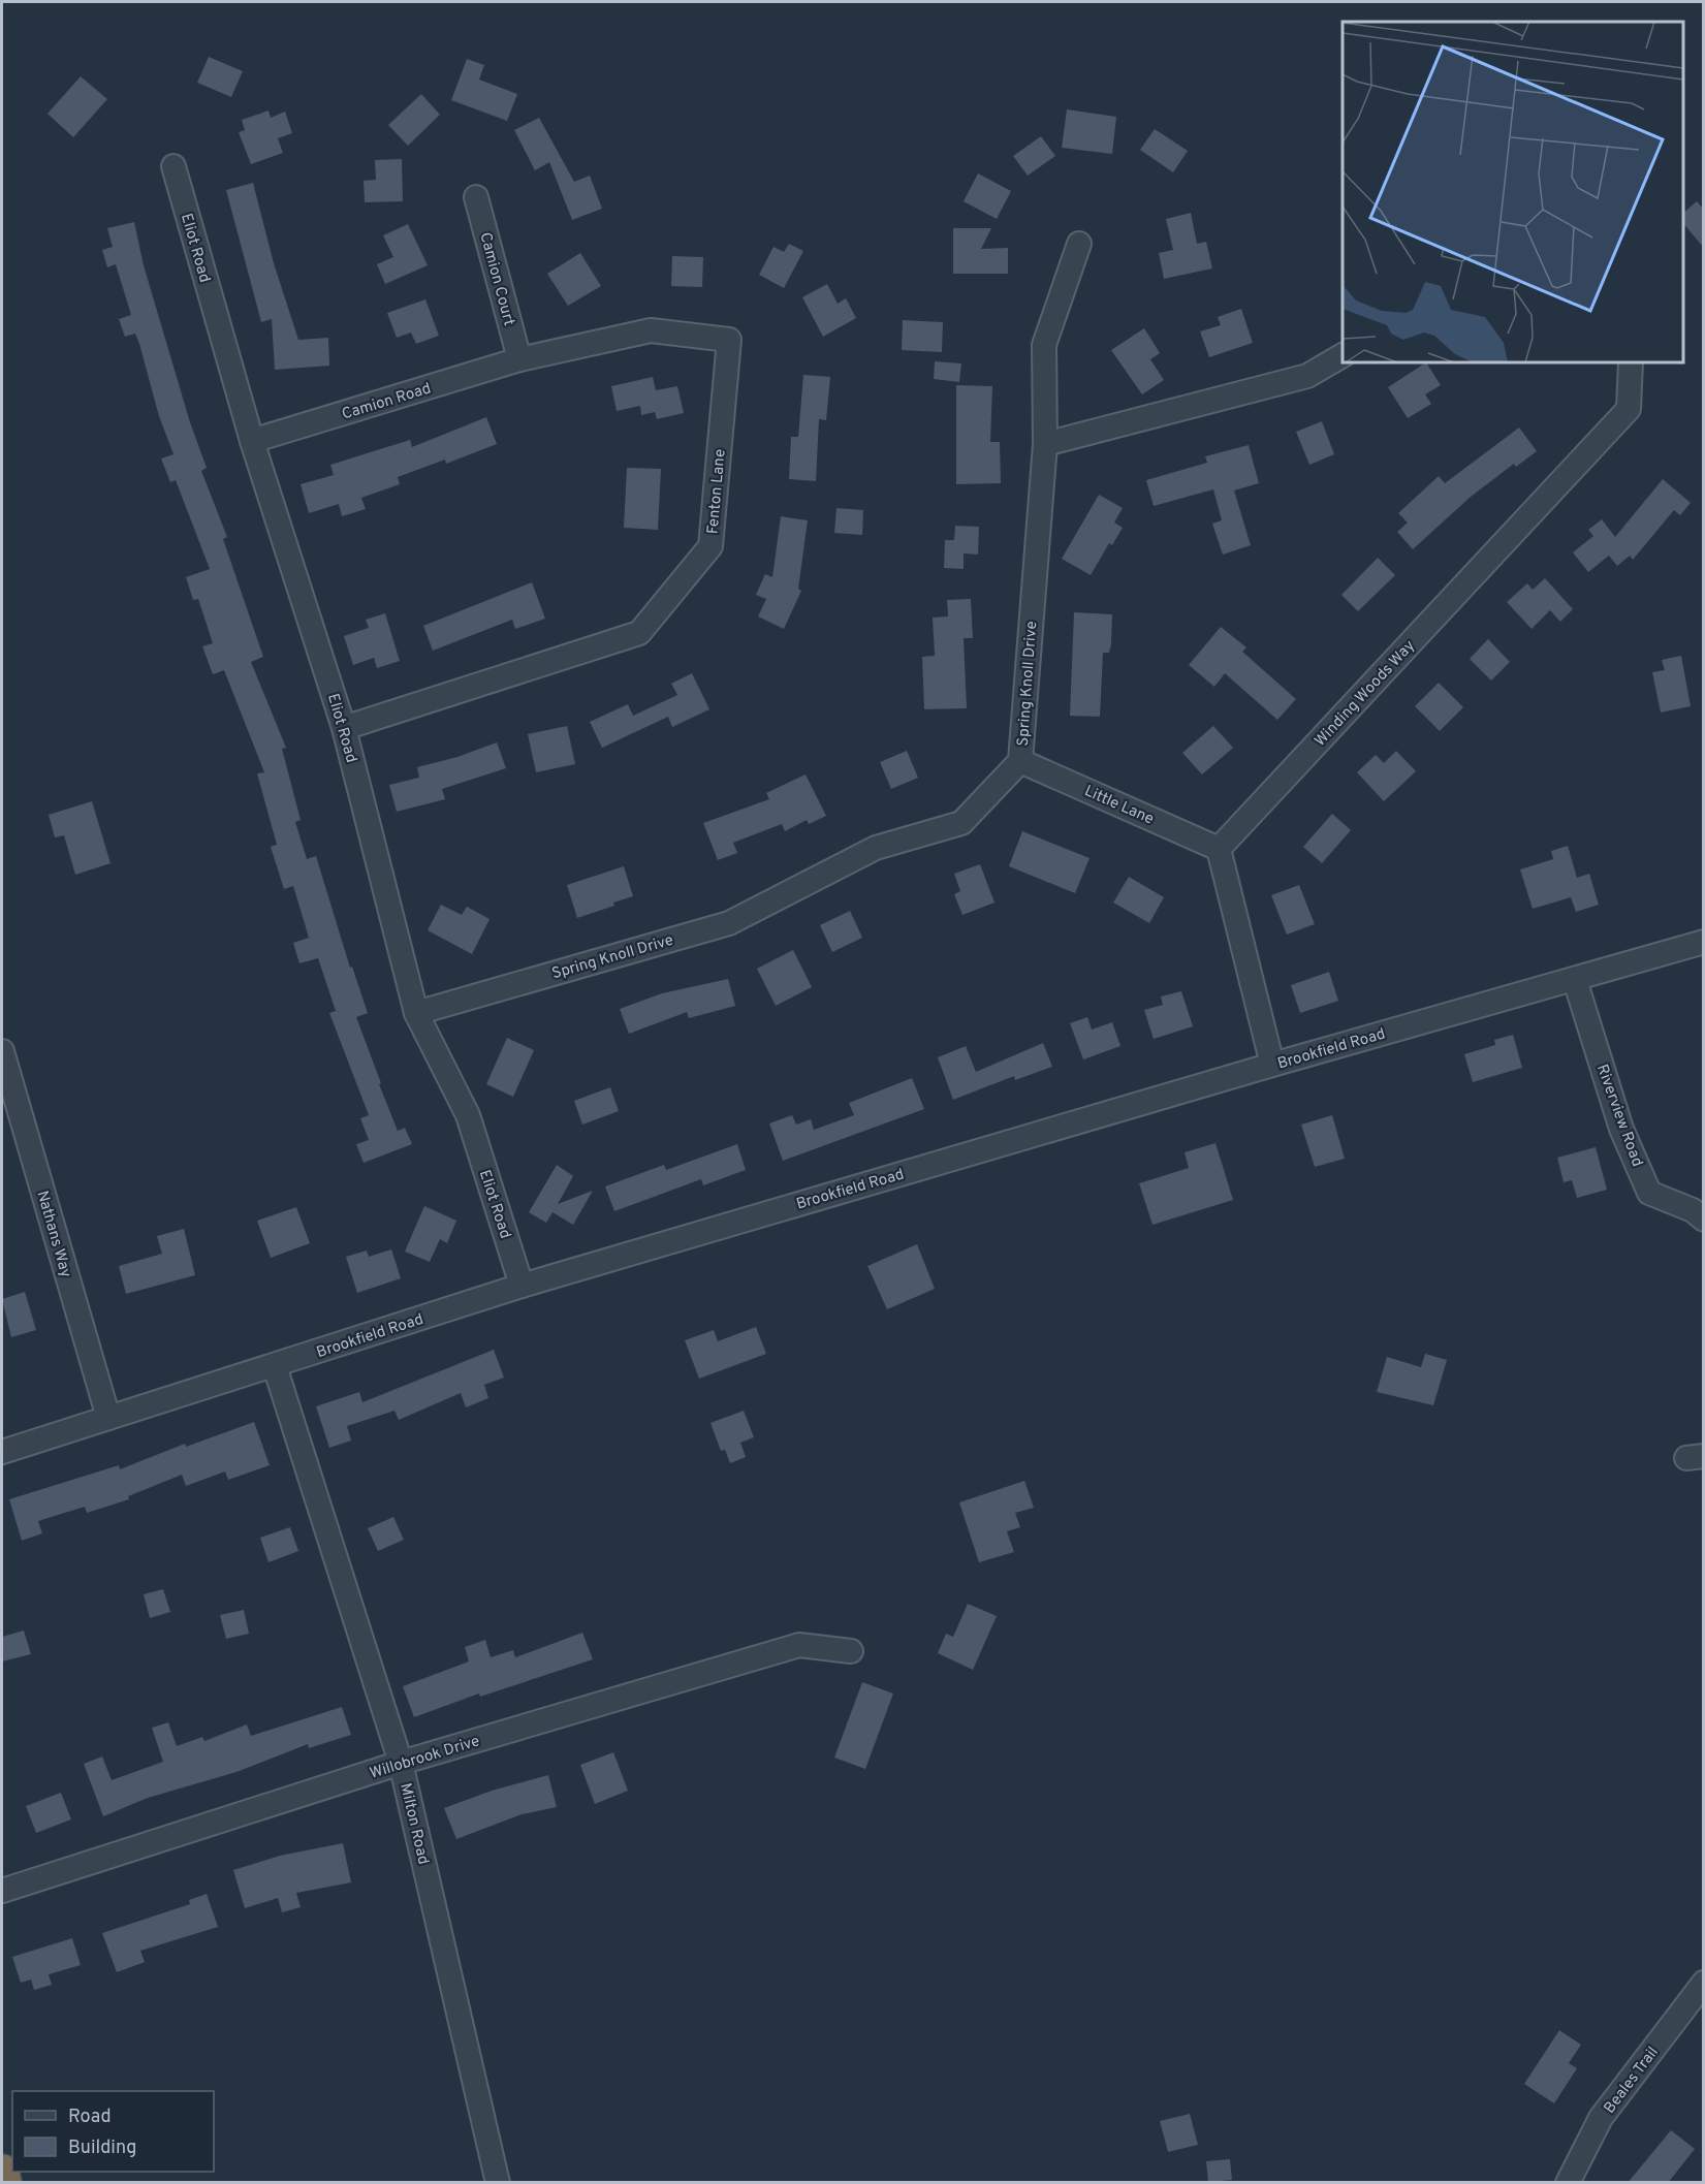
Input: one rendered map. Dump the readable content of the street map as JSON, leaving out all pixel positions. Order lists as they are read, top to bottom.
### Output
{
  "streets": {
    "street": [
      "Eliot Road",
      "Camion Court",
      "Camion Road",
      "Fenton Lane",
      "Spring Knoll Drive",
      "Winding Woods Way",
      "Little Lane",
      "Brookfield Road",
      "Riverview Road",
      "Nathans Way",
      "Willobrook Drive",
      "Milton Road",
      "Beales Trail"
    ]
  },
  "crossings": [
    ["Eliot Road", "Camion Road"],
    ["Eliot Road", "Fenton Lane"],
    ["Eliot Road", "Spring Knoll Drive"],
    ["Eliot Road", "Brookfield Road"],
    ["Camion Court", "Camion Road"],
    ["Camion Court", "Fenton Lane"],
    ["Camion Road", "Fenton Lane"],
    ["Spring Knoll Drive", "Little Lane"],
    ["Winding Woods Way", "Little Lane"],
    ["Brookfield Road", "Riverview Road"],
    ["Brookfield Road", "Nathans Way"],
    ["Brookfield Road", "Milton Road"],
    ["Willobrook Drive", "Milton Road"]
  ],
  "legend": ["Road", "Building"]
}
